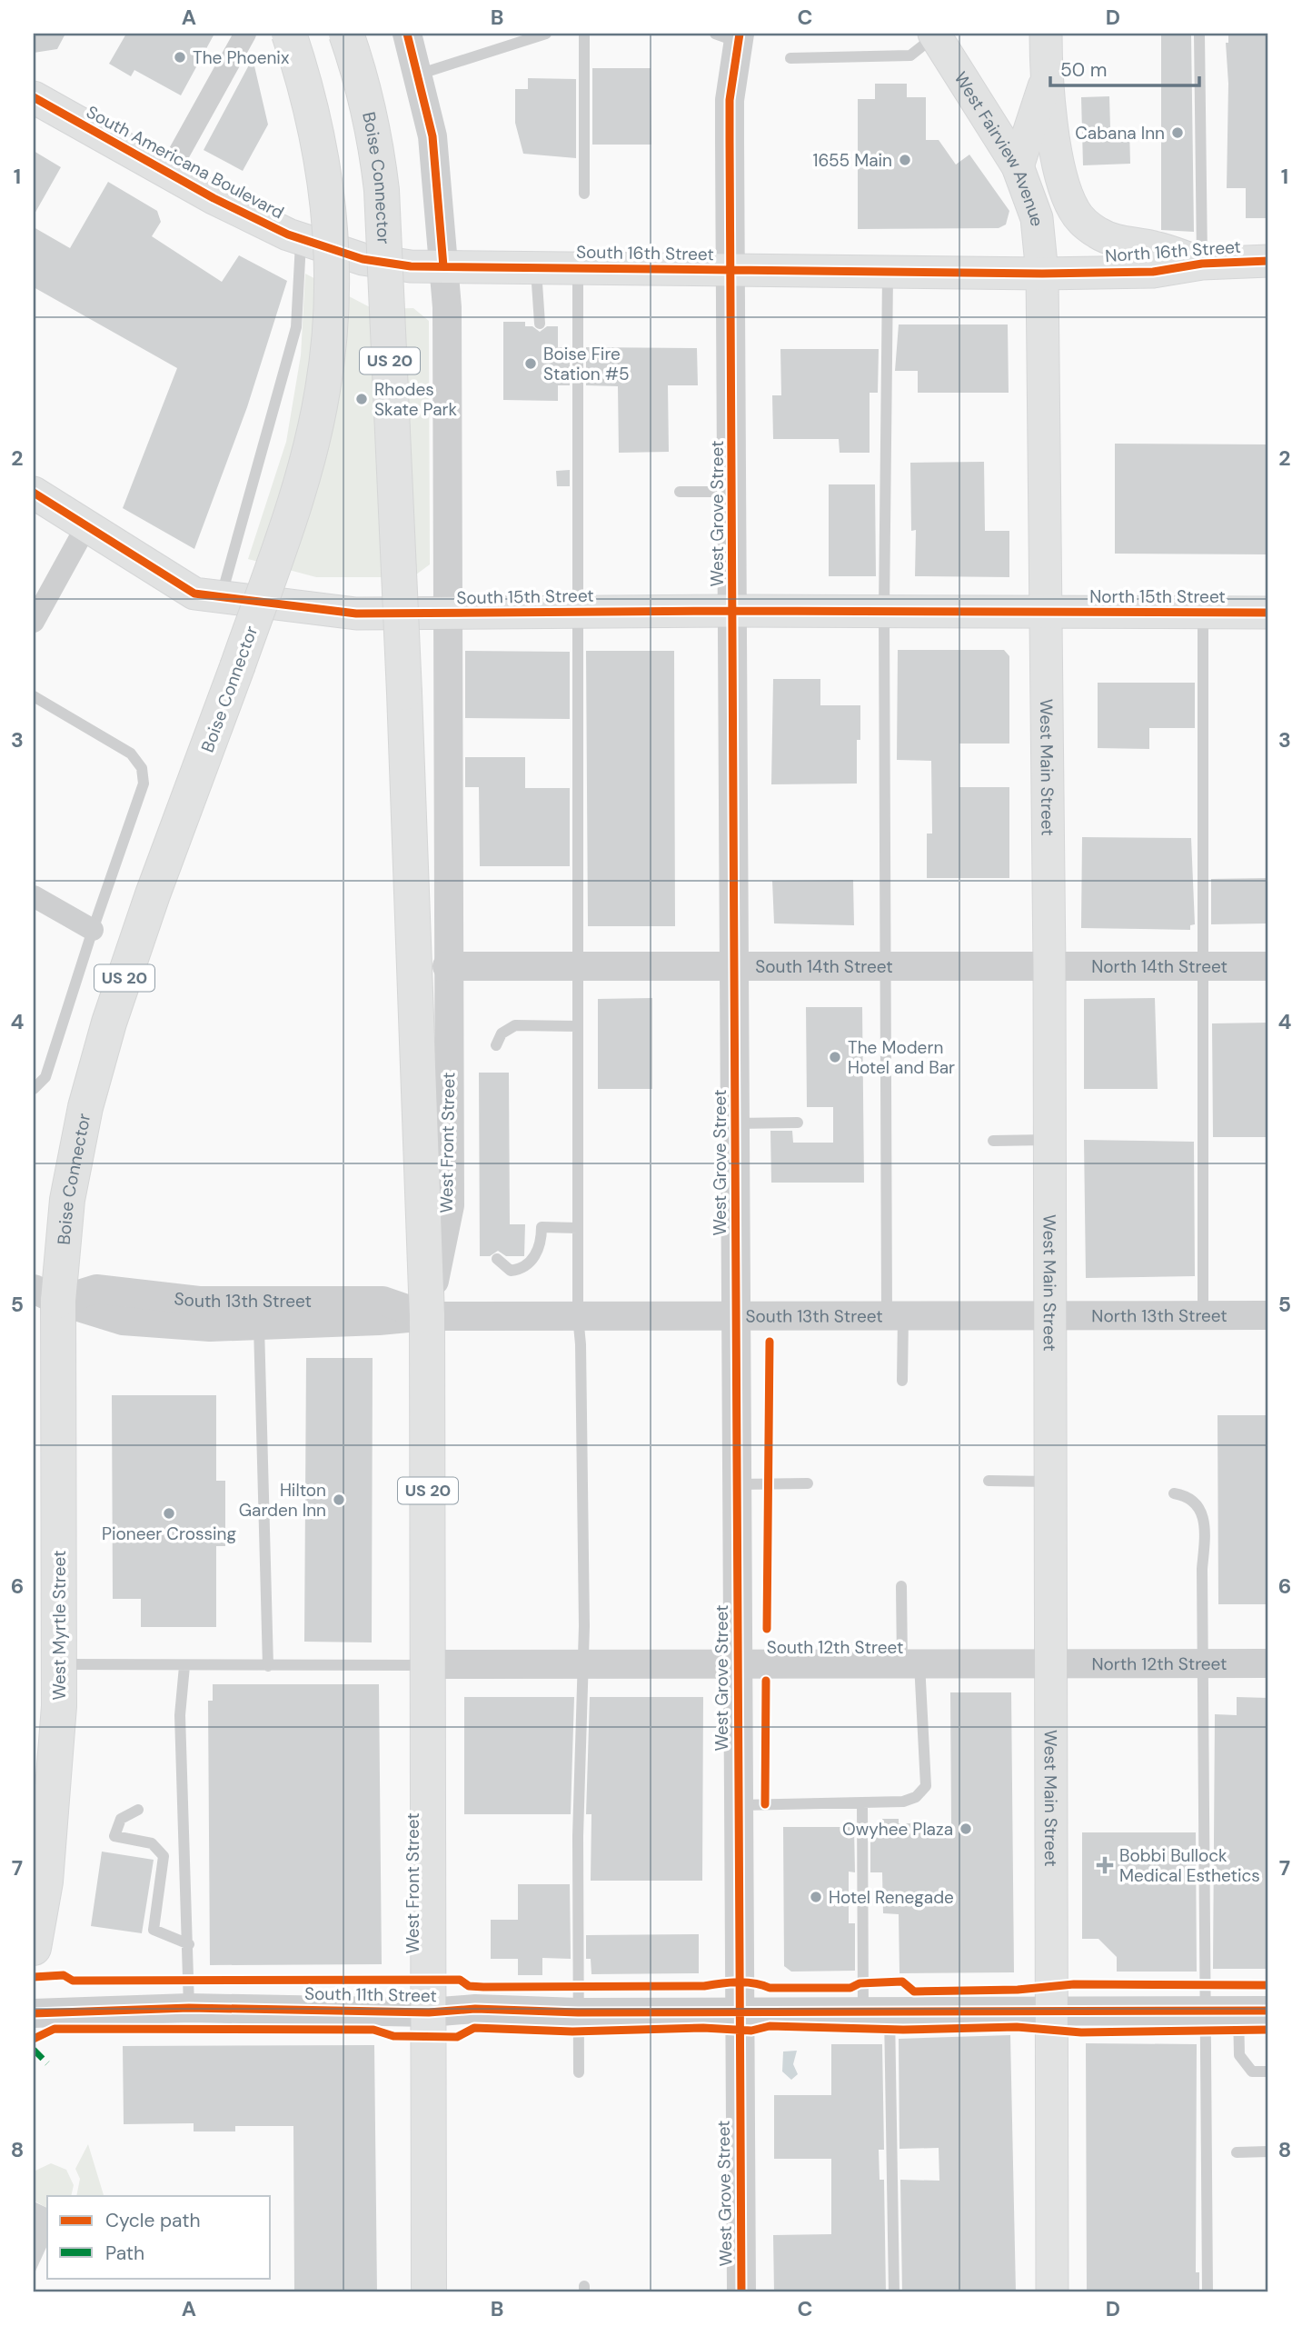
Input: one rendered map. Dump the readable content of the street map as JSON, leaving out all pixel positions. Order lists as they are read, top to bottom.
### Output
{
  "streets": {
    "main road": [
      "West Fairview Avenue",
      "South Americana Boulevard",
      "Boise Connector",
      "North 16th Street",
      "South 16th Street",
      "US 20",
      "South 15th Street",
      "North 15th Street",
      "West Main Street",
      "West Front Street",
      "West Myrtle Street"
    ],
    "street": [
      "West Grove Street",
      "South 14th Street",
      "North 14th Street",
      "South 13th Street",
      "North 13th Street",
      "South 12th Street",
      "North 12th Street",
      "South 11th Street"
    ]
  },
  "crossings": [
    ["West Fairview Avenue", "North 16th Street"],
    ["West Fairview Avenue", "South 16th Street"],
    ["West Fairview Avenue", "West Main Street"],
    ["South Americana Boulevard", "South 16th Street"],
    ["Boise Connector", "West Front Street"],
    ["Boise Connector", "South 13th Street"],
    ["Boise Connector", "West Myrtle Street"],
    ["North 16th Street", "South 16th Street"],
    ["North 16th Street", "West Main Street"],
    ["South 16th Street", "West Grove Street"],
    ["South 16th Street", "West Main Street"],
    ["South 16th Street", "West Front Street"],
    ["West Grove Street", "South 15th Street"],
    ["West Grove Street", "South 14th Street"],
    ["West Grove Street", "South 13th Street"],
    ["West Grove Street", "South 12th Street"],
    ["West Grove Street", "South 11th Street"],
    ["South 15th Street", "North 15th Street"],
    ["South 15th Street", "West Main Street"],
    ["South 15th Street", "West Front Street"],
    ["North 15th Street", "West Main Street"],
    ["West Main Street", "South 14th Street"],
    ["West Main Street", "North 14th Street"],
    ["West Main Street", "South 13th Street"],
    ["West Main Street", "North 13th Street"],
    ["West Main Street", "South 12th Street"],
    ["West Main Street", "North 12th Street"],
    ["West Main Street", "South 11th Street"],
    ["South 14th Street", "North 14th Street"],
    ["South 14th Street", "West Front Street"],
    ["West Front Street", "South 13th Street"],
    ["West Front Street", "South 12th Street"],
    ["West Front Street", "South 11th Street"],
    ["South 13th Street", "North 13th Street"],
    ["South 13th Street", "West Myrtle Street"],
    ["South 12th Street", "North 12th Street"]
  ],
  "places": {
    "other": [
      "The Phoenix",
      "Cabana Inn",
      "1655 Main",
      "Boise Fire Station #5",
      "Rhodes Skate Park",
      "The Modern Hotel and Bar",
      "Hilton Garden Inn",
      "Pioneer Crossing",
      "Owyhee Plaza",
      "Hotel Renegade"
    ],
    "health": ["Bobbi Bullock Medical Esthetics"]
  },
  "legend": ["Cycle path", "Path"],
  "scale_bar": "50 m",
  "grid": {
    "columns": [
      "A",
      "B",
      "C",
      "D"
    ],
    "rows": [
      "1",
      "2",
      "3",
      "4",
      "5",
      "6",
      "7",
      "8"
    ]
  }
}
